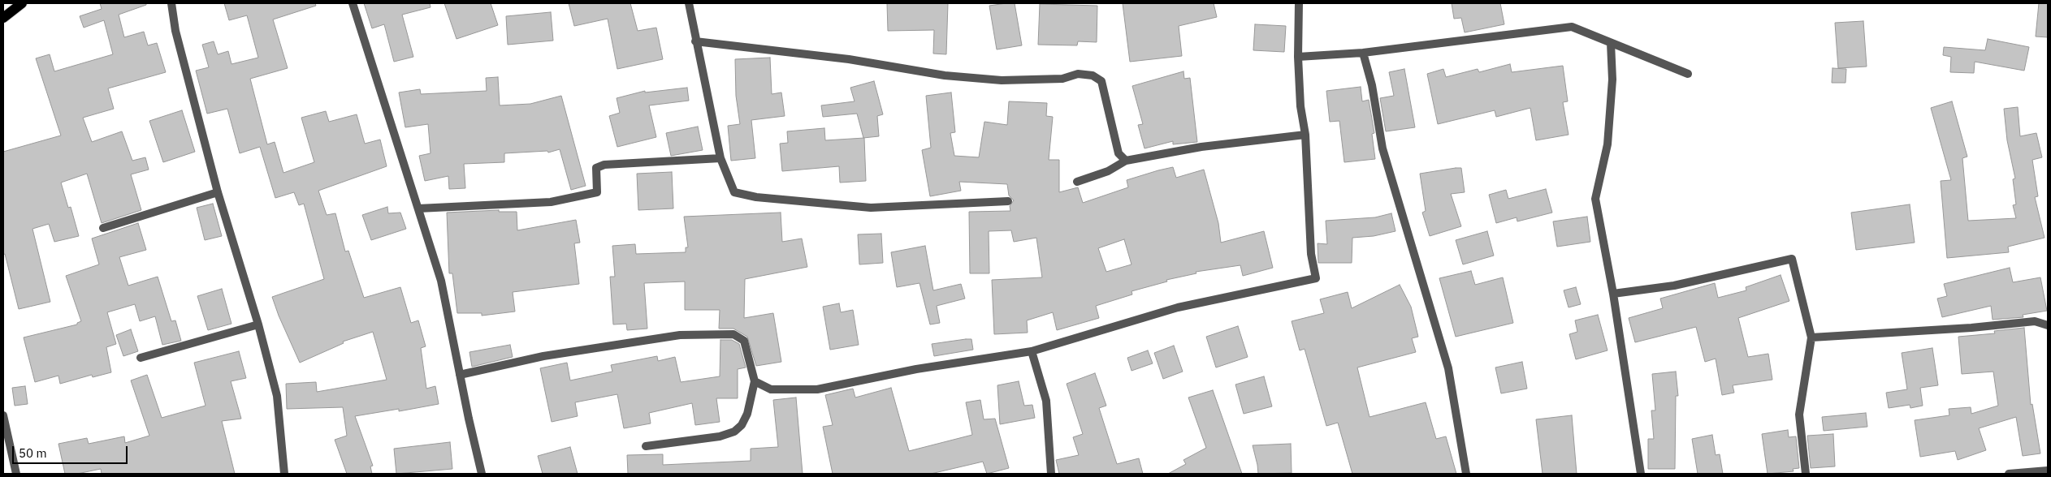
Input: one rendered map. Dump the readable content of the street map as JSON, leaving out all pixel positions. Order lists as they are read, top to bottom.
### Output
{
  "scale_bar": "50 m"
}
